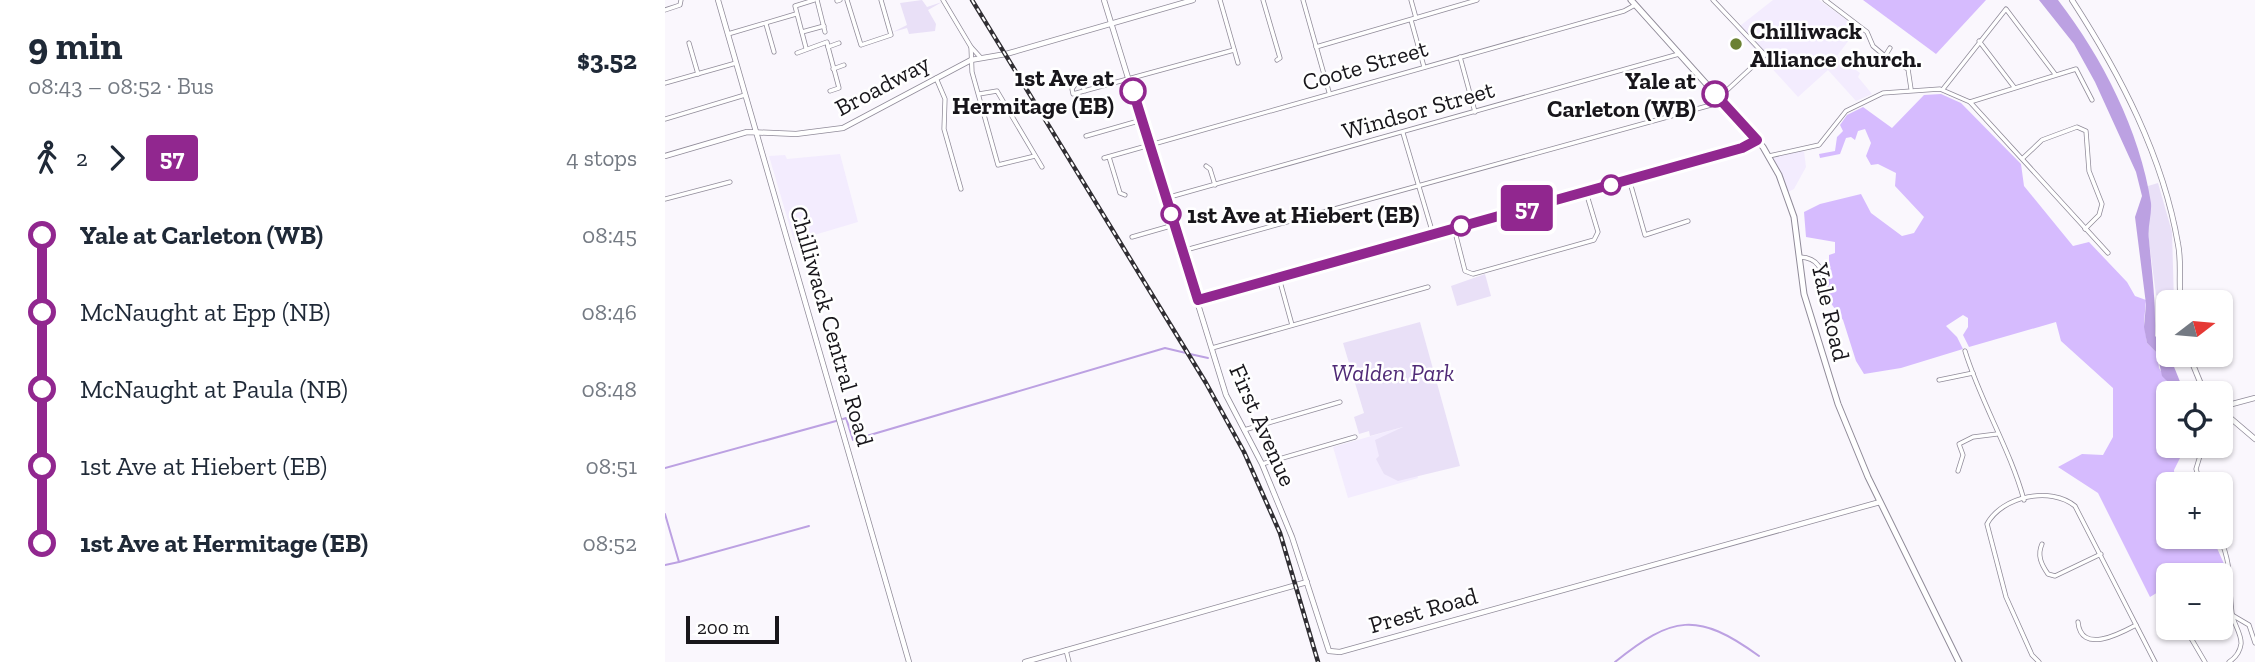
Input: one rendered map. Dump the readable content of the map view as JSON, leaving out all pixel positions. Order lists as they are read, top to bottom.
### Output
{
  "streets": {
    "main road": ["Yale Road"],
    "street": [
      "Coote Street",
      "Broadway",
      "Windsor Street",
      "Chilliwack Central Road",
      "First Avenue",
      "Prest Road"
    ]
  },
  "crossings": [
    ["Coote Street", "Yale Road"],
    ["Coote Street", "First Avenue"],
    ["Broadway", "Chilliwack Central Road"],
    ["Broadway", "First Avenue"],
    ["Windsor Street", "Yale Road"],
    ["Windsor Street", "First Avenue"],
    ["Yale Road", "Prest Road"],
    ["First Avenue", "Prest Road"]
  ],
  "parks": ["Walden Park"],
  "places": [
    "Chilliwack Alliance church.",
    "1st Ave at Hermitage (EB)",
    "Yale at Carleton (WB)",
    "1st Ave at Hiebert (EB)"
  ],
  "lines": ["bus line 57"],
  "scale_bar": "200 m",
  "north": "right",
  "page": {
    "heading": ["9 min", "08:43 – 08:52 · Bus", "$3.52"],
    "on_map": "57",
    "legs": ["2", "57", "4 stops"],
    "list": [
      {
        "name": "Yale at Carleton (WB)",
        "value": "08:45"
      },
      {
        "name": "McNaught at Epp (NB)",
        "value": "08:46"
      },
      {
        "name": "McNaught at Paula (NB)",
        "value": "08:48"
      },
      {
        "name": "1st Ave at Hiebert (EB)",
        "value": "08:51"
      },
      {
        "name": "1st Ave at Hermitage (EB)",
        "value": "08:52"
      }
    ],
    "map_buttons": ["+", "−"],
    "scale": "200 m"
  }
}
